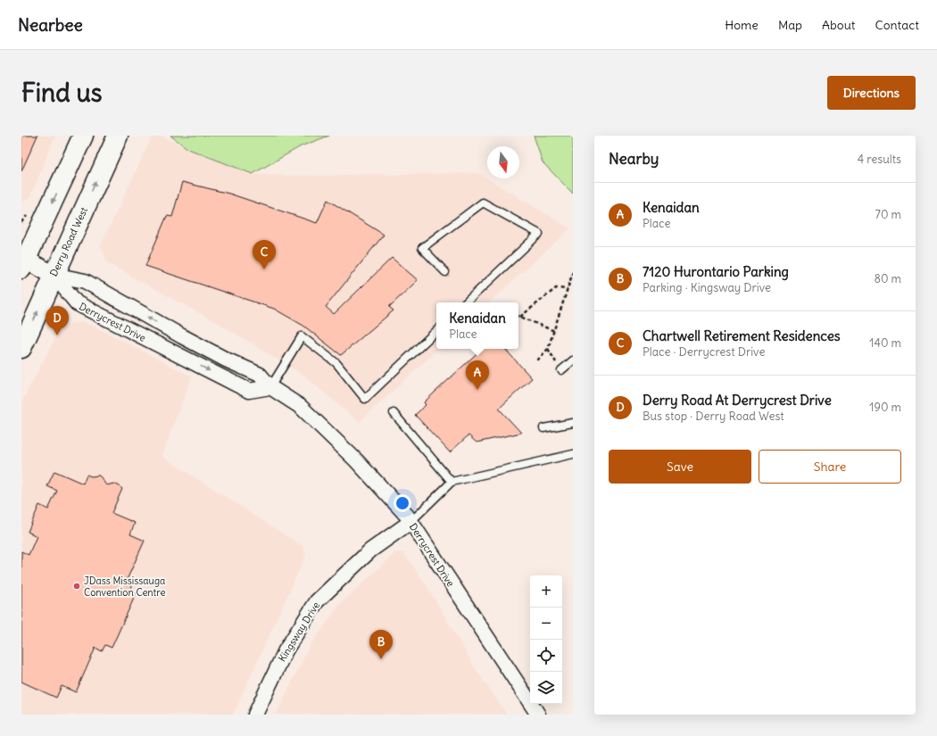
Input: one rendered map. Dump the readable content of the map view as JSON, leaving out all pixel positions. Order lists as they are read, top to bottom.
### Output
{
  "streets": {
    "main road": ["Derry Road West"],
    "street": ["Derrycrest Drive", "Kingsway Drive"]
  },
  "crossings": [
    ["Derry Road West", "Derrycrest Drive"],
    ["Derrycrest Drive", "Kingsway Drive"]
  ],
  "places": ["JDass Mississauga Convention Centre"],
  "north": "bottom",
  "page": {
    "header": "Nearbee",
    "nav": [
      "Home",
      "Map",
      "About",
      "Contact"
    ],
    "buttons": [
      "Directions",
      ["Save", "Share"]
    ],
    "title": "Find us",
    "heading": ["Nearby", "4 results"],
    "list": [
      {
        "mark": "A",
        "name": "Kenaidan",
        "note": "Place",
        "value": "70 m"
      },
      {
        "mark": "B",
        "name": "7120 Hurontario Parking",
        "note": "Parking · Kingsway Drive",
        "value": "80 m"
      },
      {
        "mark": "C",
        "name": "Chartwell Retirement Residences",
        "note": "Place · Derrycrest Drive",
        "value": "140 m"
      },
      {
        "mark": "D",
        "name": "Derry Road At Derrycrest Drive",
        "note": "Bus stop · Derry Road West",
        "value": "190 m"
      }
    ],
    "pins": [
      "C",
      "D",
      "A",
      "B"
    ],
    "popup": ["Kenaidan", "Place"],
    "map_buttons": ["+", "−"]
  }
}
